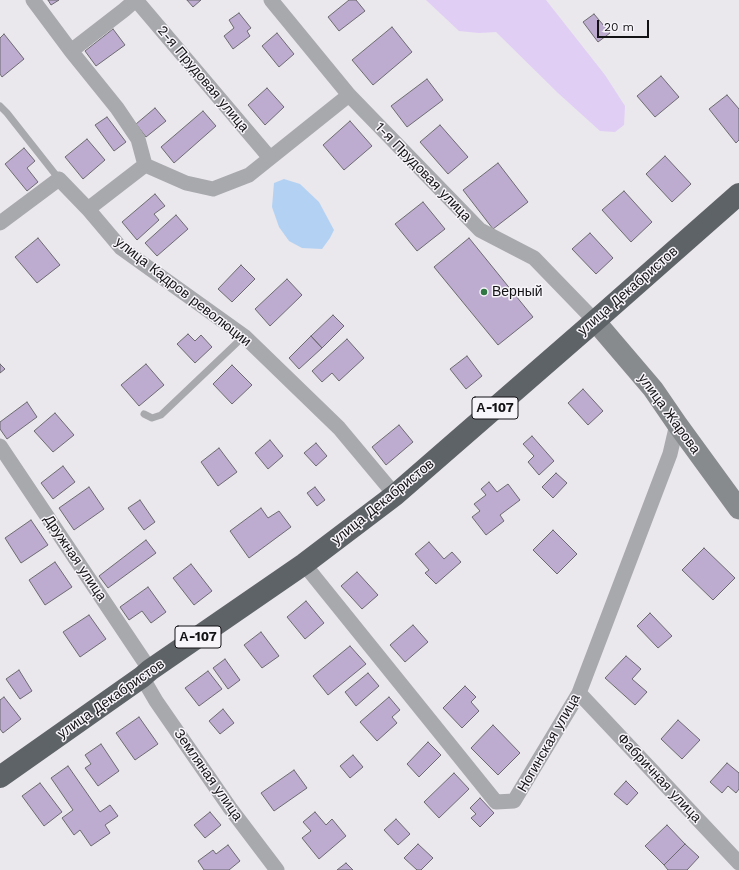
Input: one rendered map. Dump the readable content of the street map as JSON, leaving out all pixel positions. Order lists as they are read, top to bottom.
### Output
{
  "streets": {
    "highway": ["улица Декабристов", "А-107"],
    "street": [
      "2-я Прудовая улица",
      "1-я Прудовая улица",
      "улица Кадров революции",
      "улица Жарова",
      "Дружная улица",
      "Ногинская улица",
      "Земляная улица",
      "Фабричная улица"
    ]
  },
  "crossings": [
    ["1-я Прудовая улица", "улица Декабристов"],
    ["1-я Прудовая улица", "улица Жарова"],
    ["улица Декабристов", "улица Кадров революции"],
    ["улица Декабристов", "улица Жарова"],
    ["улица Декабристов", "Дружная улица"],
    ["улица Декабристов", "Ногинская улица"],
    ["улица Декабристов", "Земляная улица"],
    ["улица Жарова", "Ногинская улица"],
    ["Дружная улица", "Земляная улица"],
    ["Ногинская улица", "Фабричная улица"]
  ],
  "places": ["Верный"],
  "scale_bar": "20 m"
}
